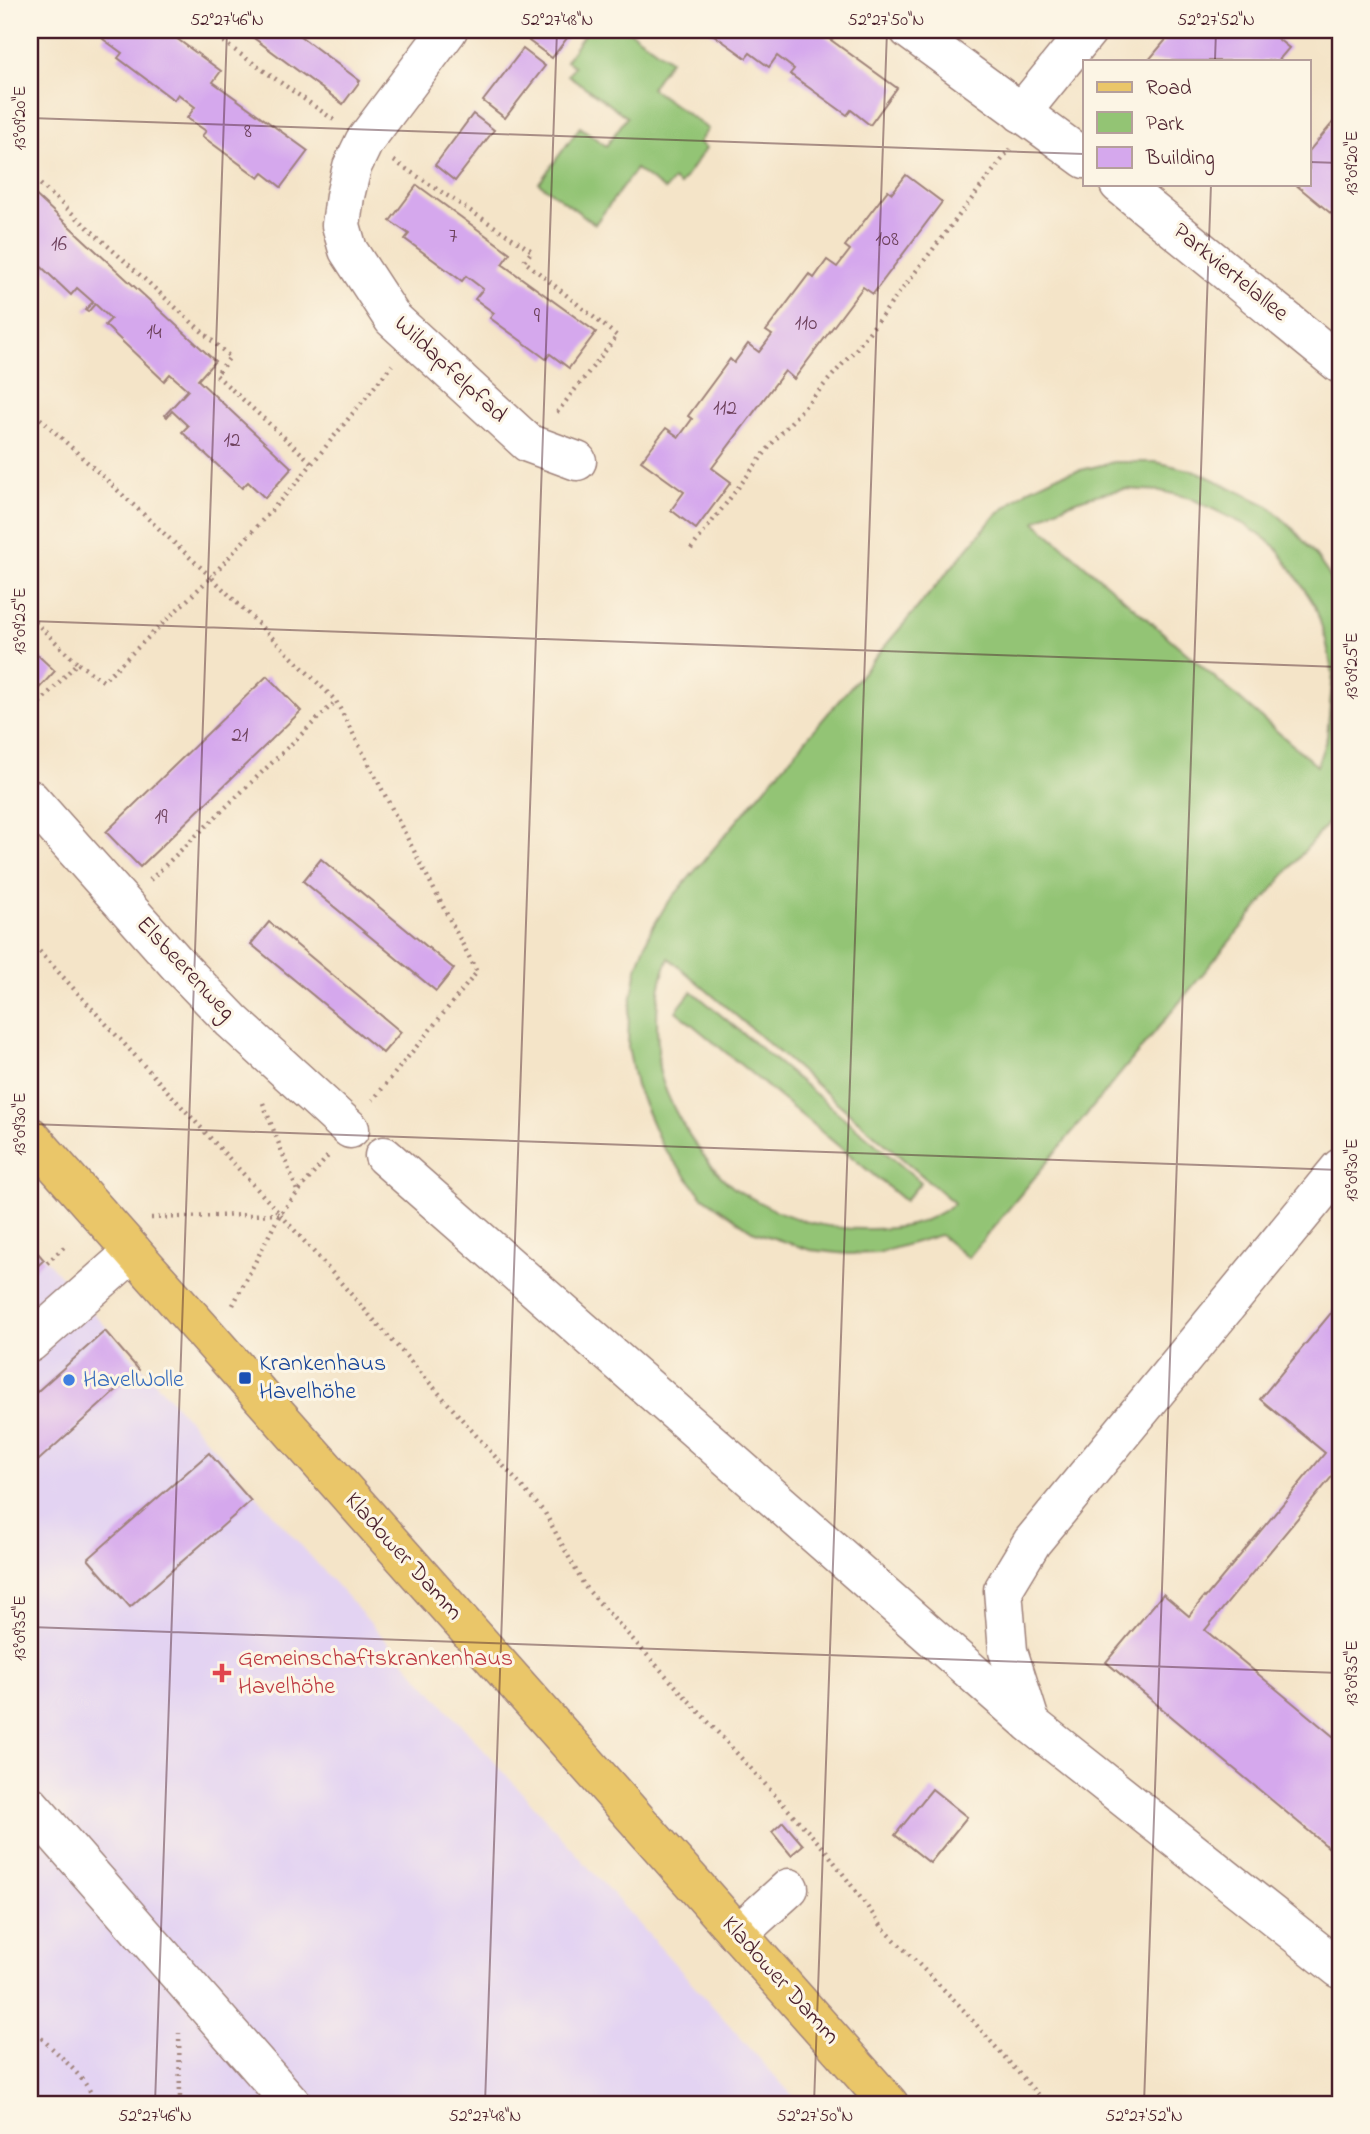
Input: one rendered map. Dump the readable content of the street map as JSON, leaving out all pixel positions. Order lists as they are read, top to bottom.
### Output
{
  "streets": {
    "main road": ["Kladower Damm"],
    "street": ["Parkviertelallee", "Wildapfelpfad", "Elsbeerenweg"]
  },
  "places": {
    "transit": ["Krankenhaus Havelhöhe"],
    "other": ["HavelWolle"],
    "health": ["Gemeinschaftskrankenhaus Havelhöhe"]
  },
  "house_numbers": [
    "8",
    "7",
    "108",
    "16",
    "9",
    "110",
    "14",
    "112",
    "12",
    "21",
    "19"
  ],
  "legend": ["Road", "Park", "Building"],
  "coordinates": [
    "52°27'46\"N",
    "52°27'48\"N",
    "52°27'50\"N",
    "52°27'52\"N",
    "13°09'20\"E",
    "13°09'25\"E",
    "13°09'30\"E",
    "13°09'35\"E"
  ]
}
